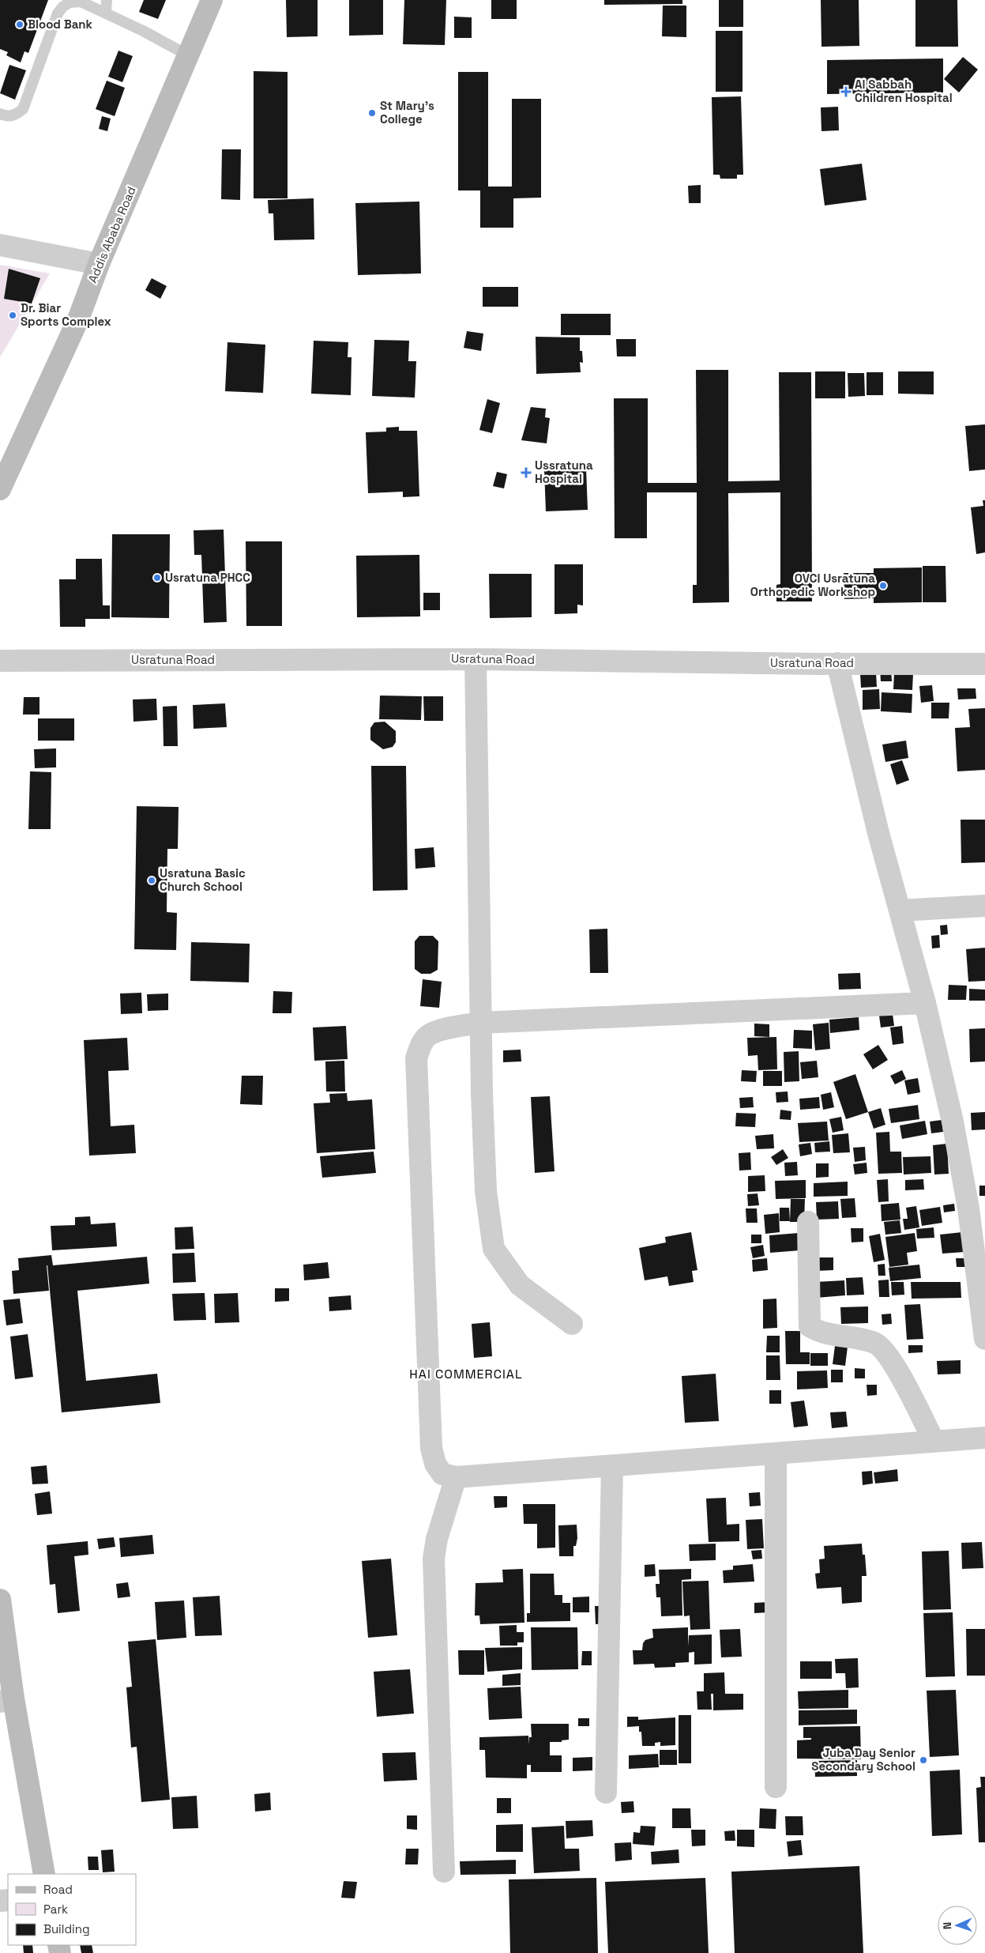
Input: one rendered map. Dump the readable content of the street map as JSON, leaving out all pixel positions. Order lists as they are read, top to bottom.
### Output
{
  "streets": {
    "main road": ["Addis Ababa Road"],
    "street": ["Usratuna Road"]
  },
  "districts": ["HAI COMMERCIAL"],
  "places": {
    "other": [
      "Blood Bank",
      "St Mary's College",
      "Dr. Biar Sports Complex",
      "Usratuna PHCC",
      "OVCI Usratuna Orthopedic Workshop",
      "Usratuna Basic Church School",
      "Juba Day Senior Secondary School"
    ],
    "health": ["Al Sabbah Children Hospital", "Ussratuna Hospital"]
  },
  "legend": ["Road", "Park", "Building"],
  "north": "left"
}
